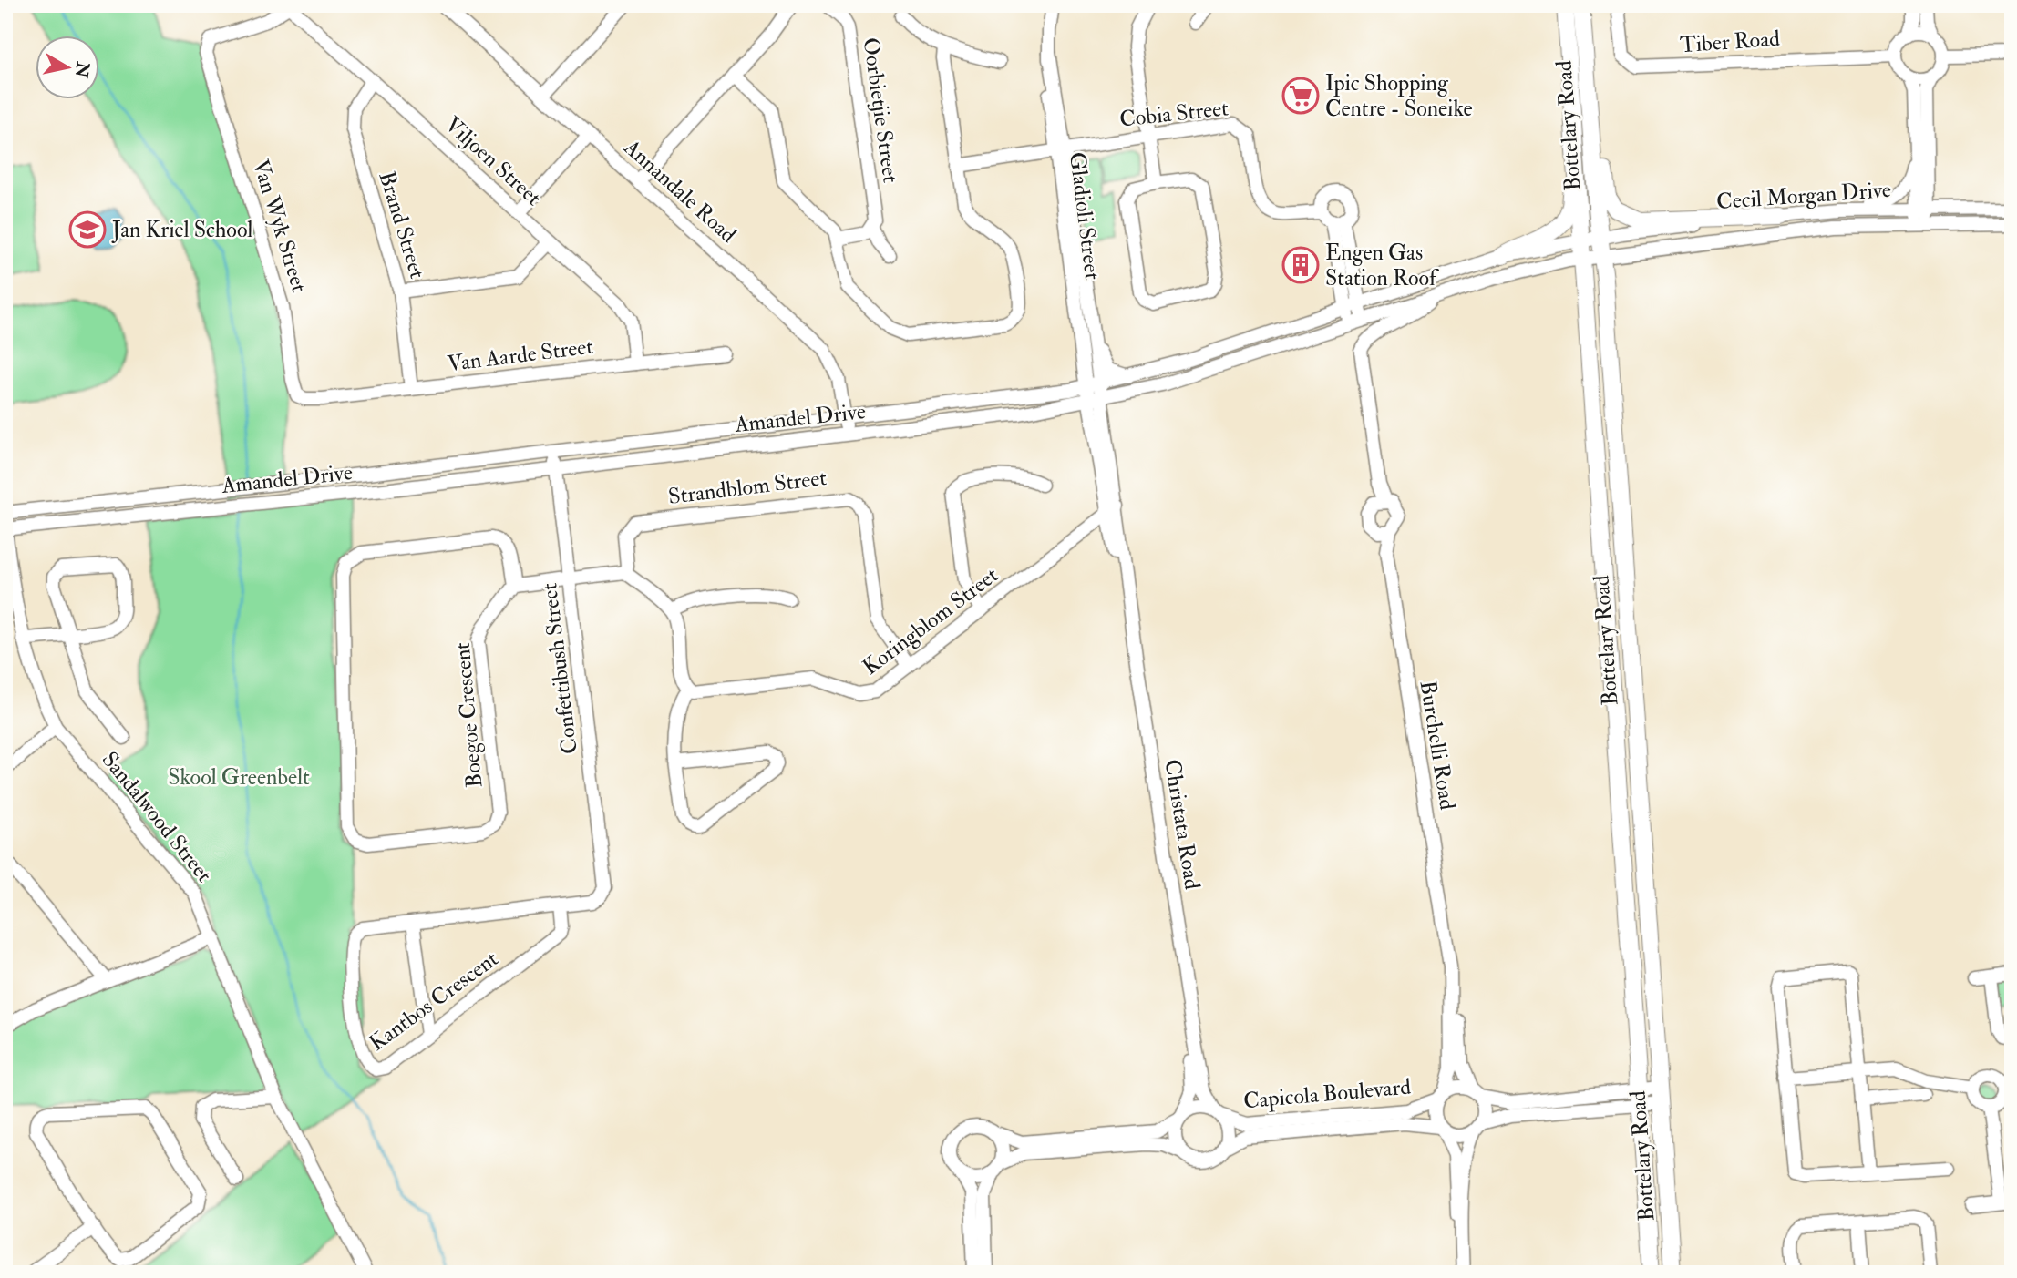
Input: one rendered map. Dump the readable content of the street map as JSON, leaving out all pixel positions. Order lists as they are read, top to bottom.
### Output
{
  "streets": {
    "main road": ["Bottelary Road"],
    "street": [
      "Tiber Road",
      "Oorbietjie Street",
      "Cobia Street",
      "Viljoen Street",
      "Annandale Road",
      "Cecil Morgan Drive",
      "Gladioli Street",
      "Brand Street",
      "Van Wyk Street",
      "Van Aarde Street",
      "Amandel Drive",
      "Strandblom Street",
      "Koringblom Street",
      "Confettibush Street",
      "Boegoe Crescent",
      "Burchelli Road",
      "Sandalwood Street",
      "Christata Road",
      "Kantbos Crescent",
      "Capicola Boulevard"
    ]
  },
  "crossings": [
    ["Cobia Street", "Gladioli Street"],
    ["Bottelary Road", "Cecil Morgan Drive"],
    ["Bottelary Road", "Amandel Drive"],
    ["Viljoen Street", "Brand Street"],
    ["Viljoen Street", "Van Wyk Street"],
    ["Viljoen Street", "Van Aarde Street"],
    ["Annandale Road", "Amandel Drive"],
    ["Cecil Morgan Drive", "Amandel Drive"],
    ["Gladioli Street", "Amandel Drive"],
    ["Brand Street", "Van Aarde Street"],
    ["Van Wyk Street", "Van Aarde Street"],
    ["Amandel Drive", "Confettibush Street"],
    ["Amandel Drive", "Sandalwood Street"],
    ["Strandblom Street", "Koringblom Street"],
    ["Koringblom Street", "Christata Road"],
    ["Confettibush Street", "Kantbos Crescent"],
    ["Burchelli Road", "Capicola Boulevard"],
    ["Christata Road", "Capicola Boulevard"]
  ],
  "parks": ["Skool Greenbelt"],
  "places": {
    "supermarket": ["Ipic Shopping Centre - Soneike"],
    "school or university": ["Jan Kriel School"],
    "building": ["Engen Gas Station Roof"]
  },
  "north": "right"
}
